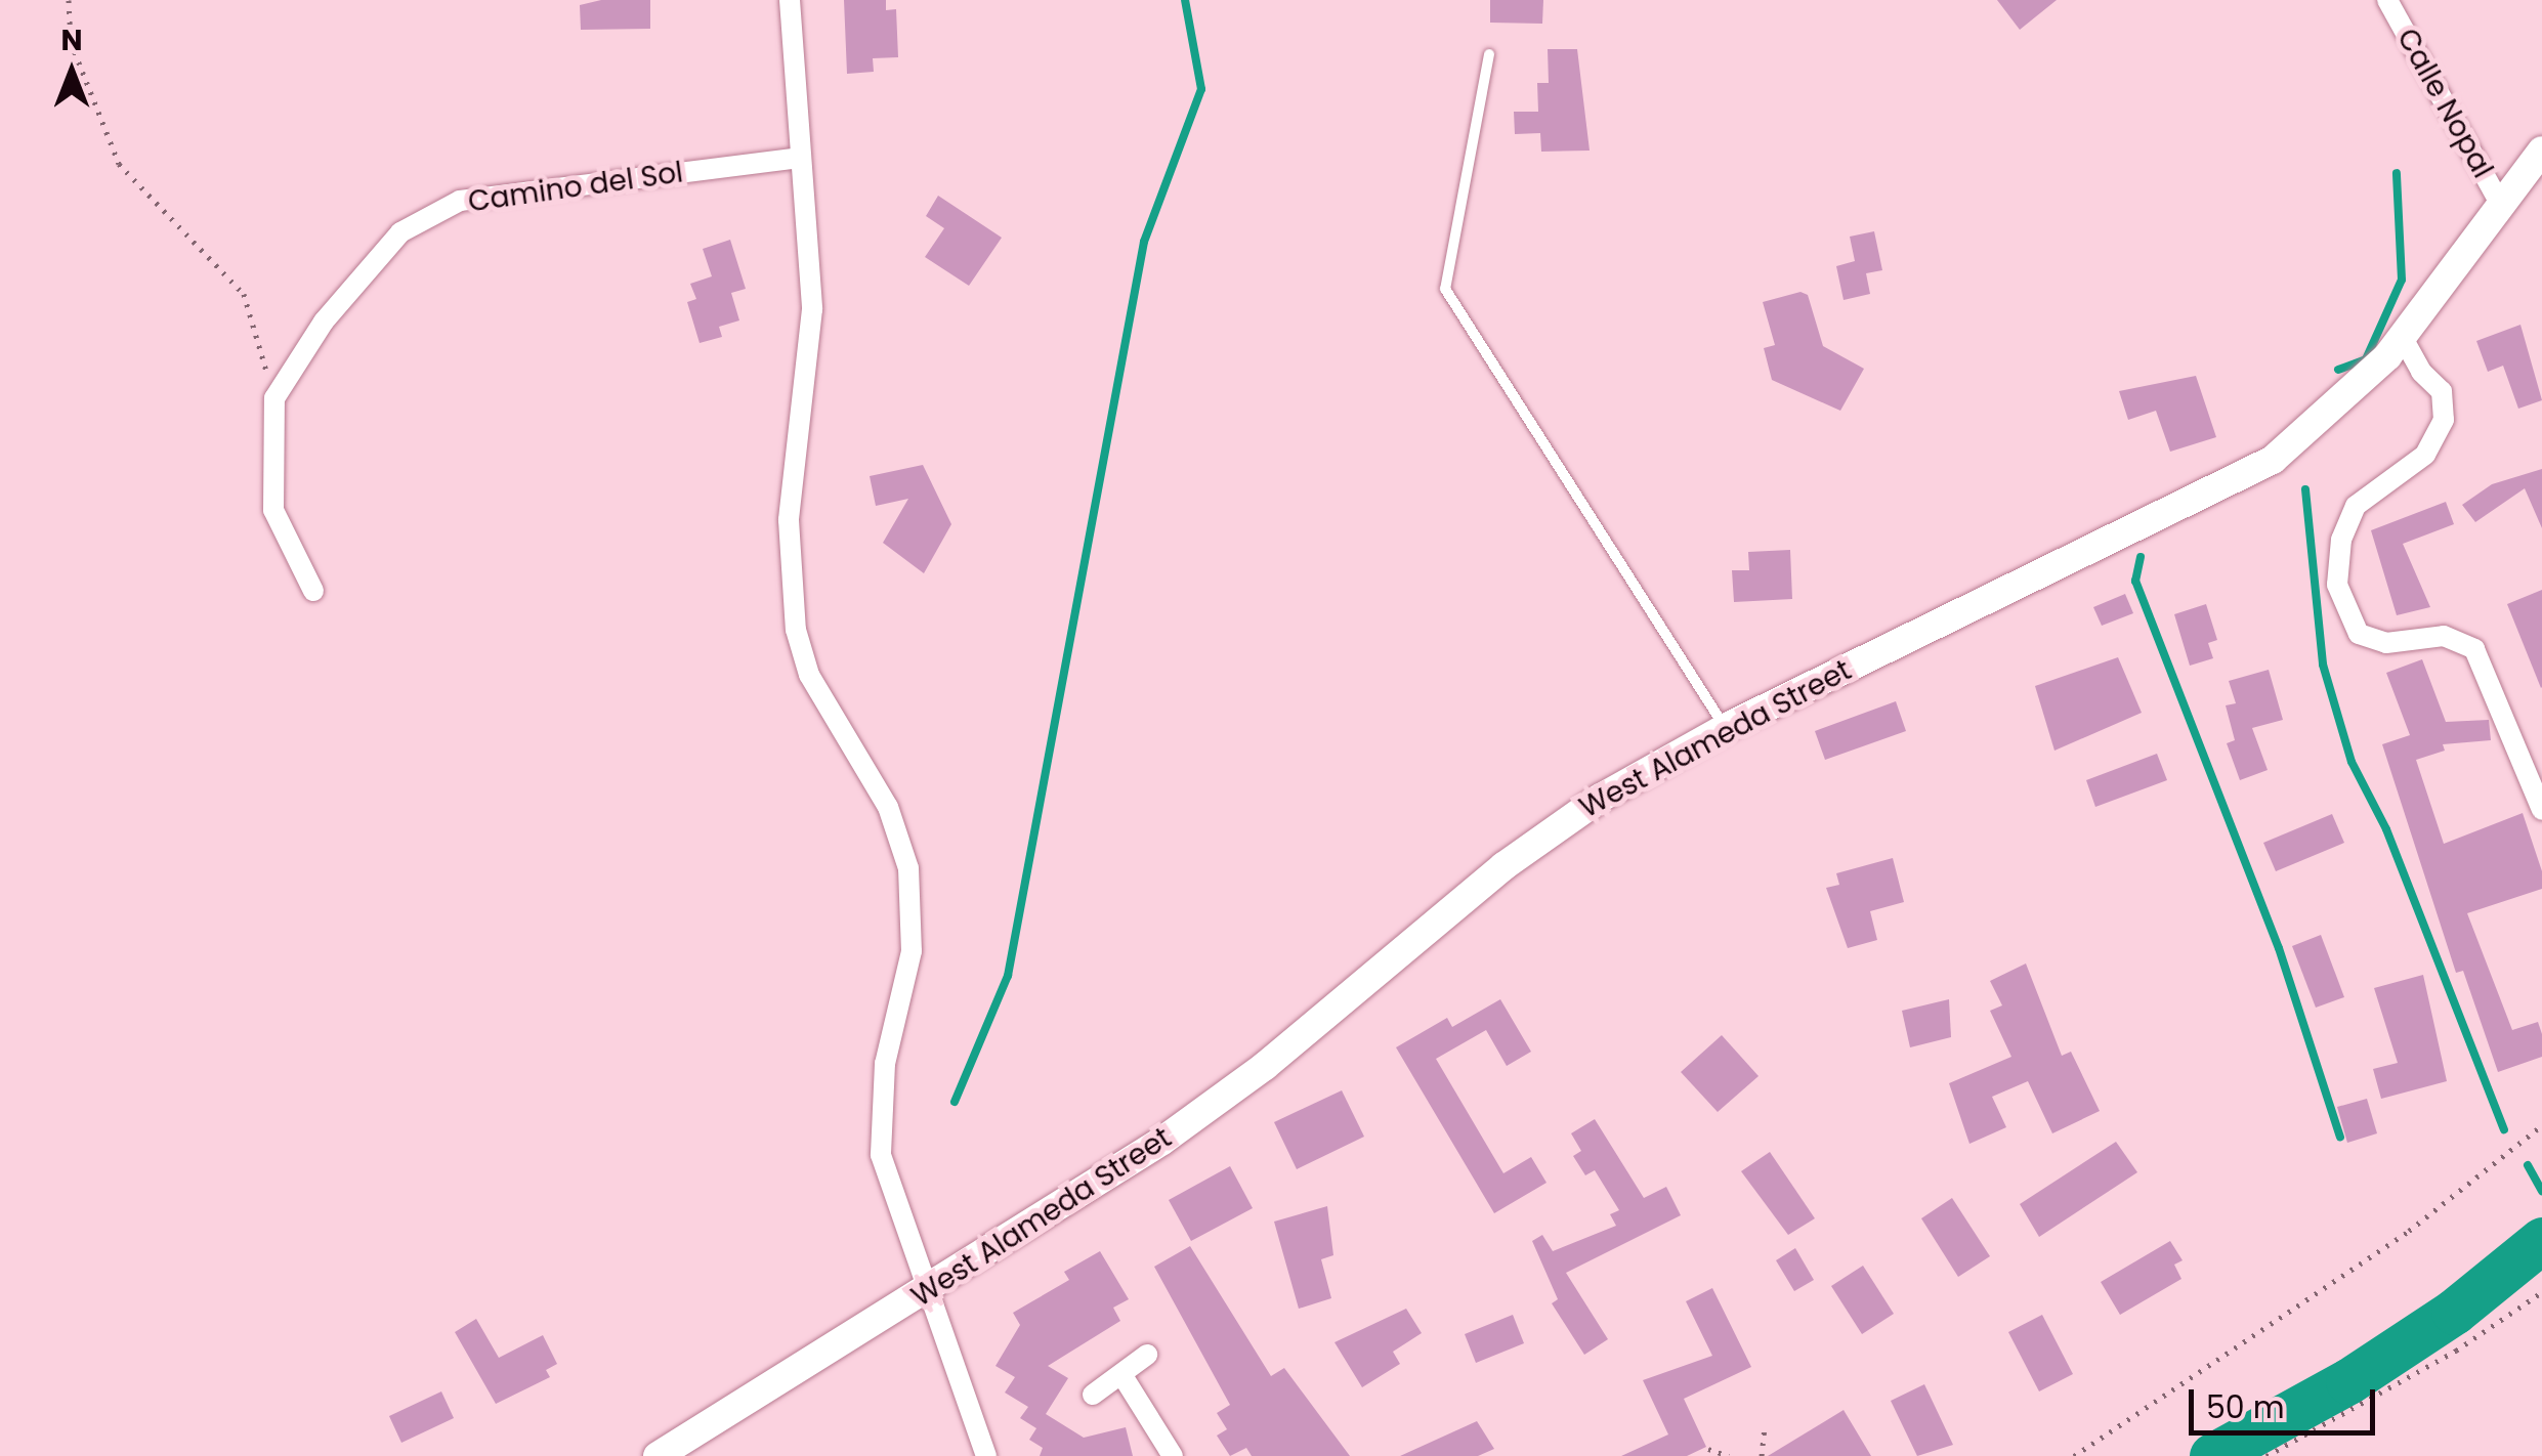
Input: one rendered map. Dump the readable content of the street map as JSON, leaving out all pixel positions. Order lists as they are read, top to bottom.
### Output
{
  "streets": {
    "street": ["Calle Nopal", "Camino del Sol", "West Alameda Street"]
  },
  "crossings": [
    ["Calle Nopal", "West Alameda Street"]
  ],
  "scale_bar": "50 m",
  "north": "top"
}
